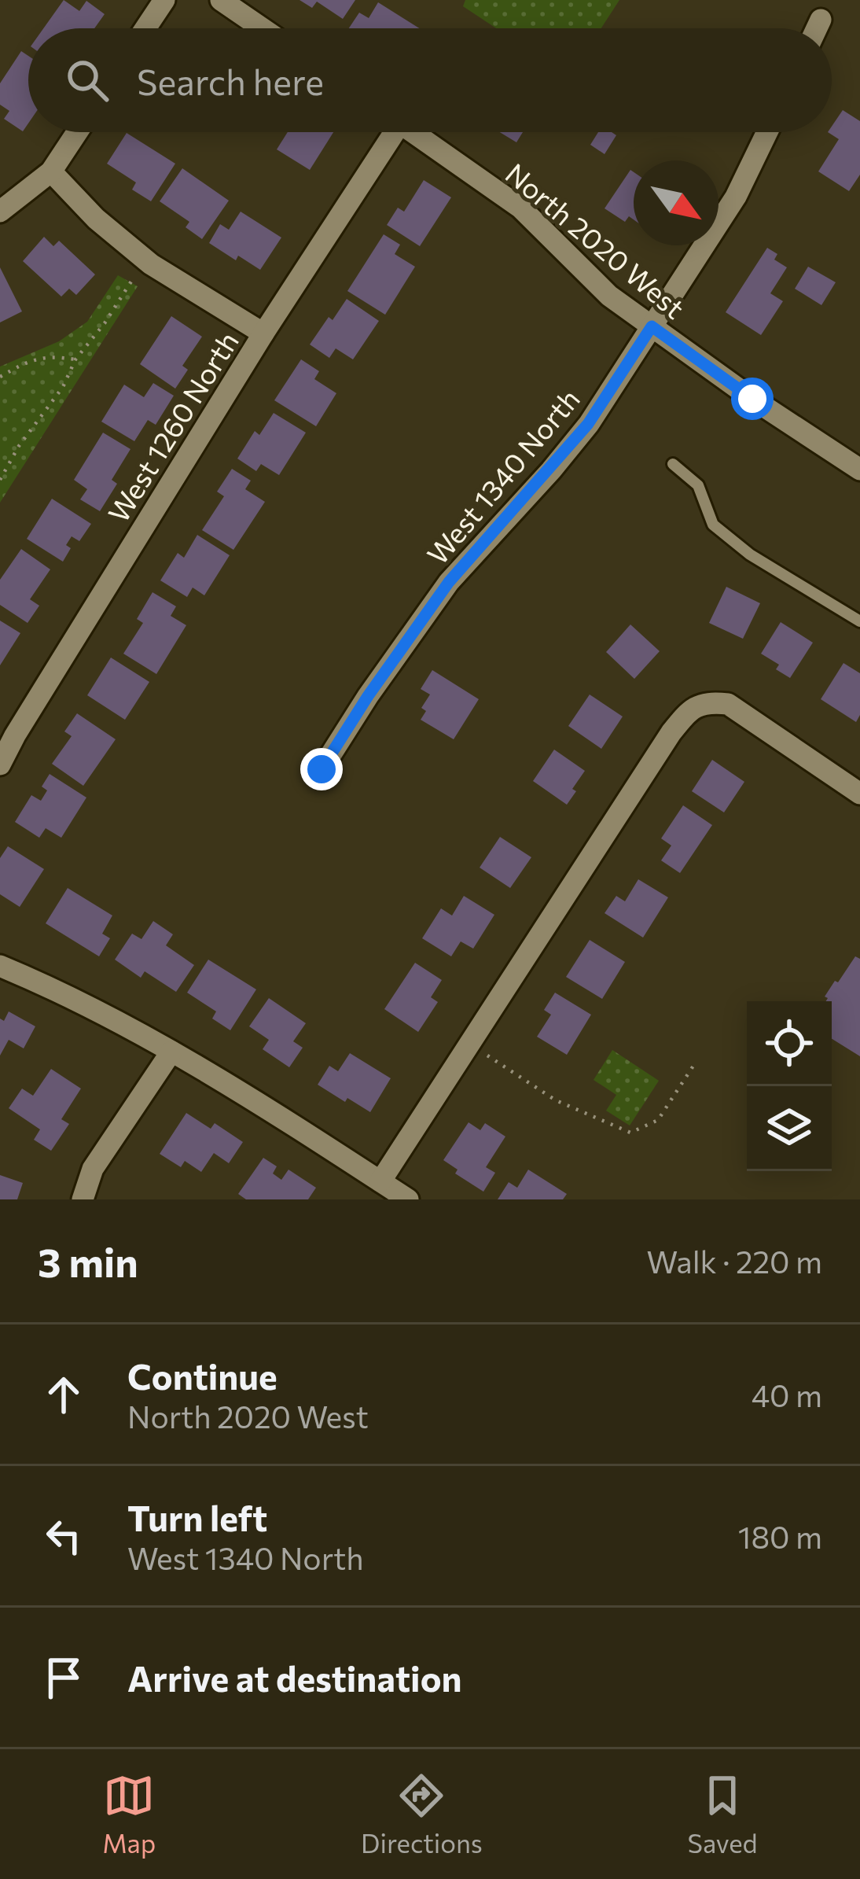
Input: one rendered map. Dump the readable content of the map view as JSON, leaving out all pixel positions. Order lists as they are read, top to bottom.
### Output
{
  "streets": {
    "street": ["North 2020 West", "West 1260 North", "West 1340 North"]
  },
  "crossings": [
    ["North 2020 West", "West 1340 North"]
  ],
  "north": "bottom right",
  "page": {
    "search": "Search here",
    "heading": ["3 min", "Walk · 220 m"],
    "list": [
      ["Continue", "North 2020 West", "40 m"],
      ["Turn left", "West 1340 North", "180 m"],
      "Arrive at destination"
    ],
    "nav": ["Map", "Directions", "Saved"]
  }
}
